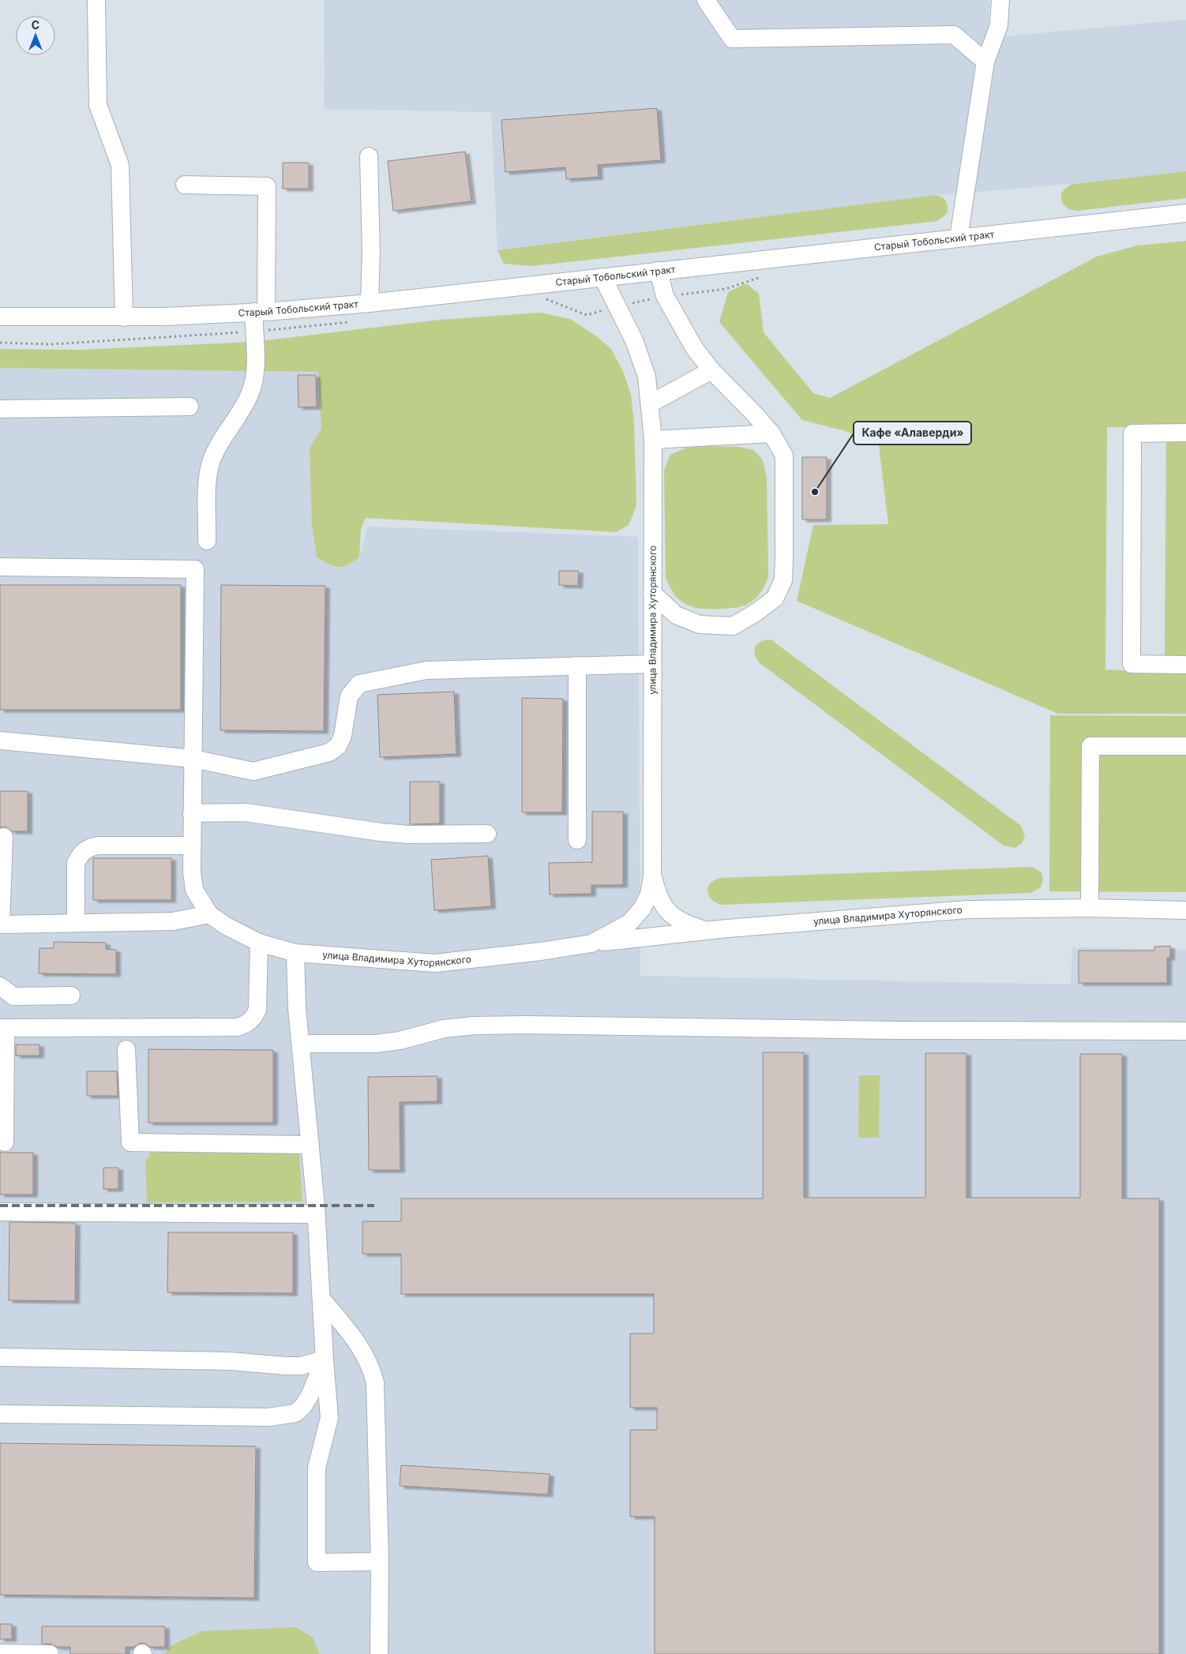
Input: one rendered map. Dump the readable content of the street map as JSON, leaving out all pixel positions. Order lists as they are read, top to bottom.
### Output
{
  "streets": {
    "street": ["Старый Тобольский тракт", "улица Владимира Хуторянского"]
  },
  "crossings": [
    ["Старый Тобольский тракт", "улица Владимира Хуторянского"]
  ],
  "places": ["Кафе «Алаверди»"],
  "north": "top"
}
